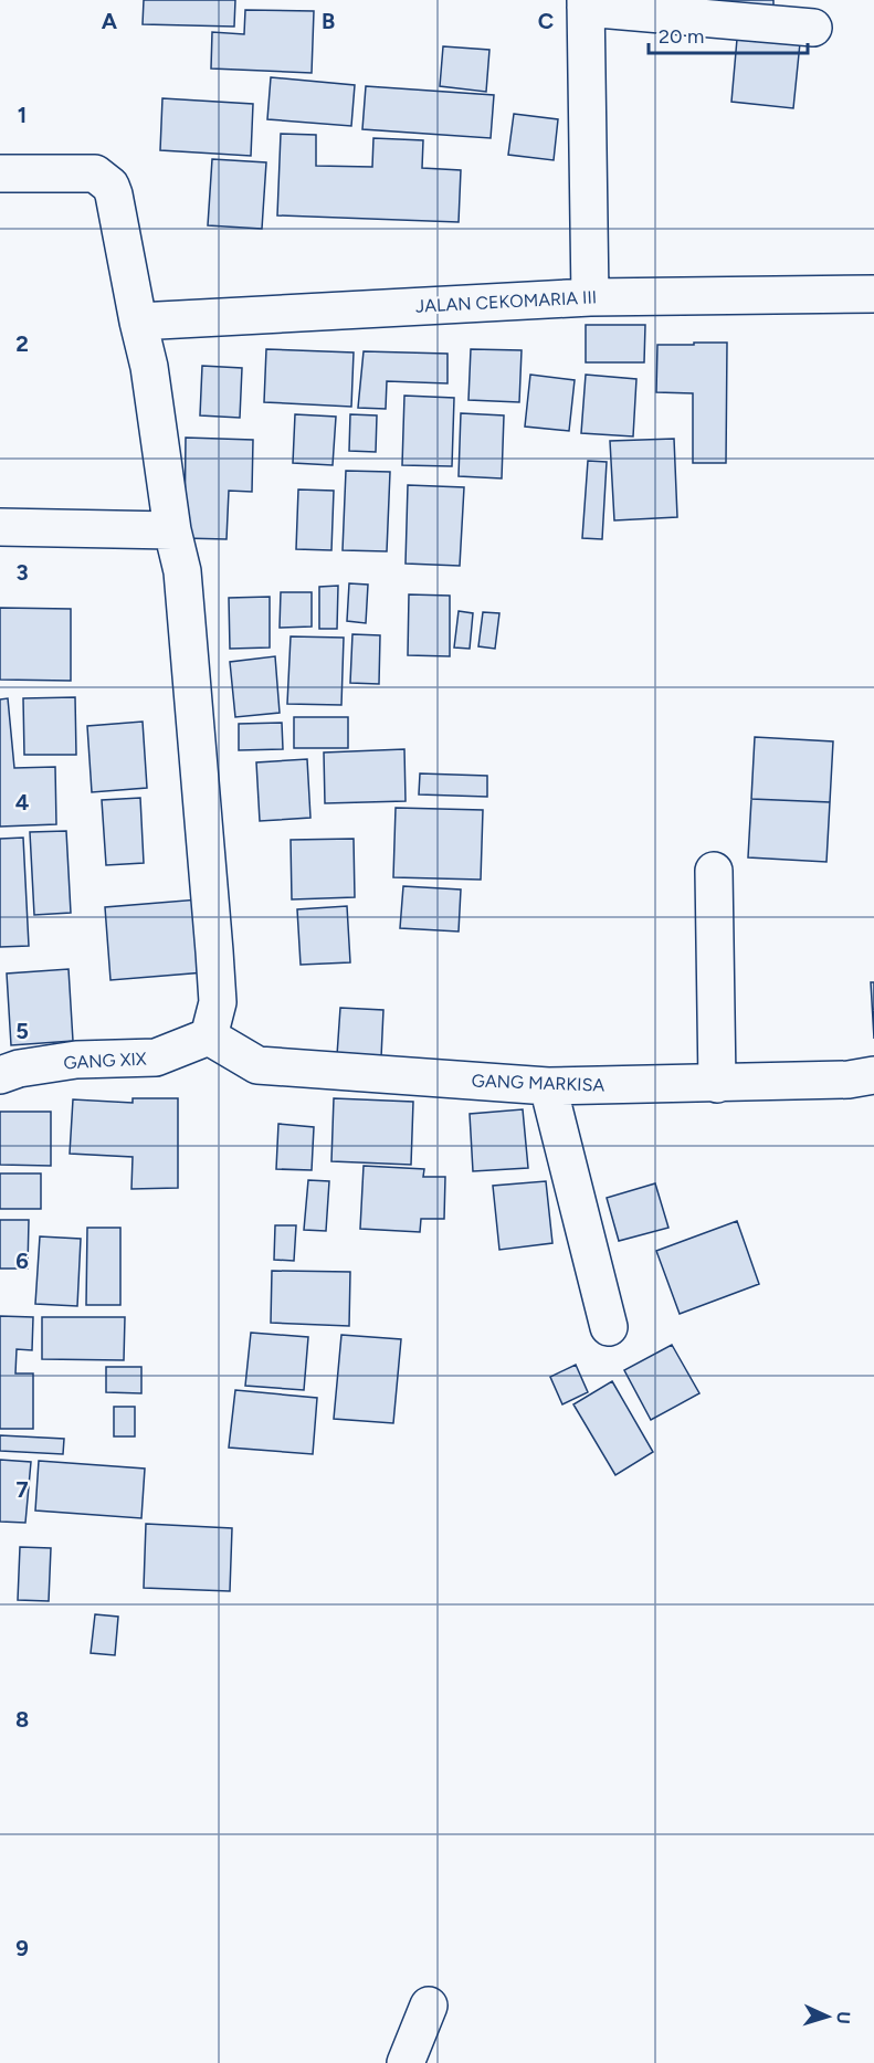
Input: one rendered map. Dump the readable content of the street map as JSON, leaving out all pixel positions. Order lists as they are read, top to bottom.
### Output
{
  "streets": {
    "street": ["JALAN CEKOMARIA III", "GANG XIX", "GANG MARKISA"]
  },
  "crossings": [
    ["GANG XIX", "GANG MARKISA"]
  ],
  "scale_bar": "20 m",
  "north": "right",
  "grid": {
    "columns": ["A", "B", "C"],
    "rows": [
      "1",
      "2",
      "3",
      "4",
      "5",
      "6",
      "7",
      "8",
      "9"
    ]
  }
}
